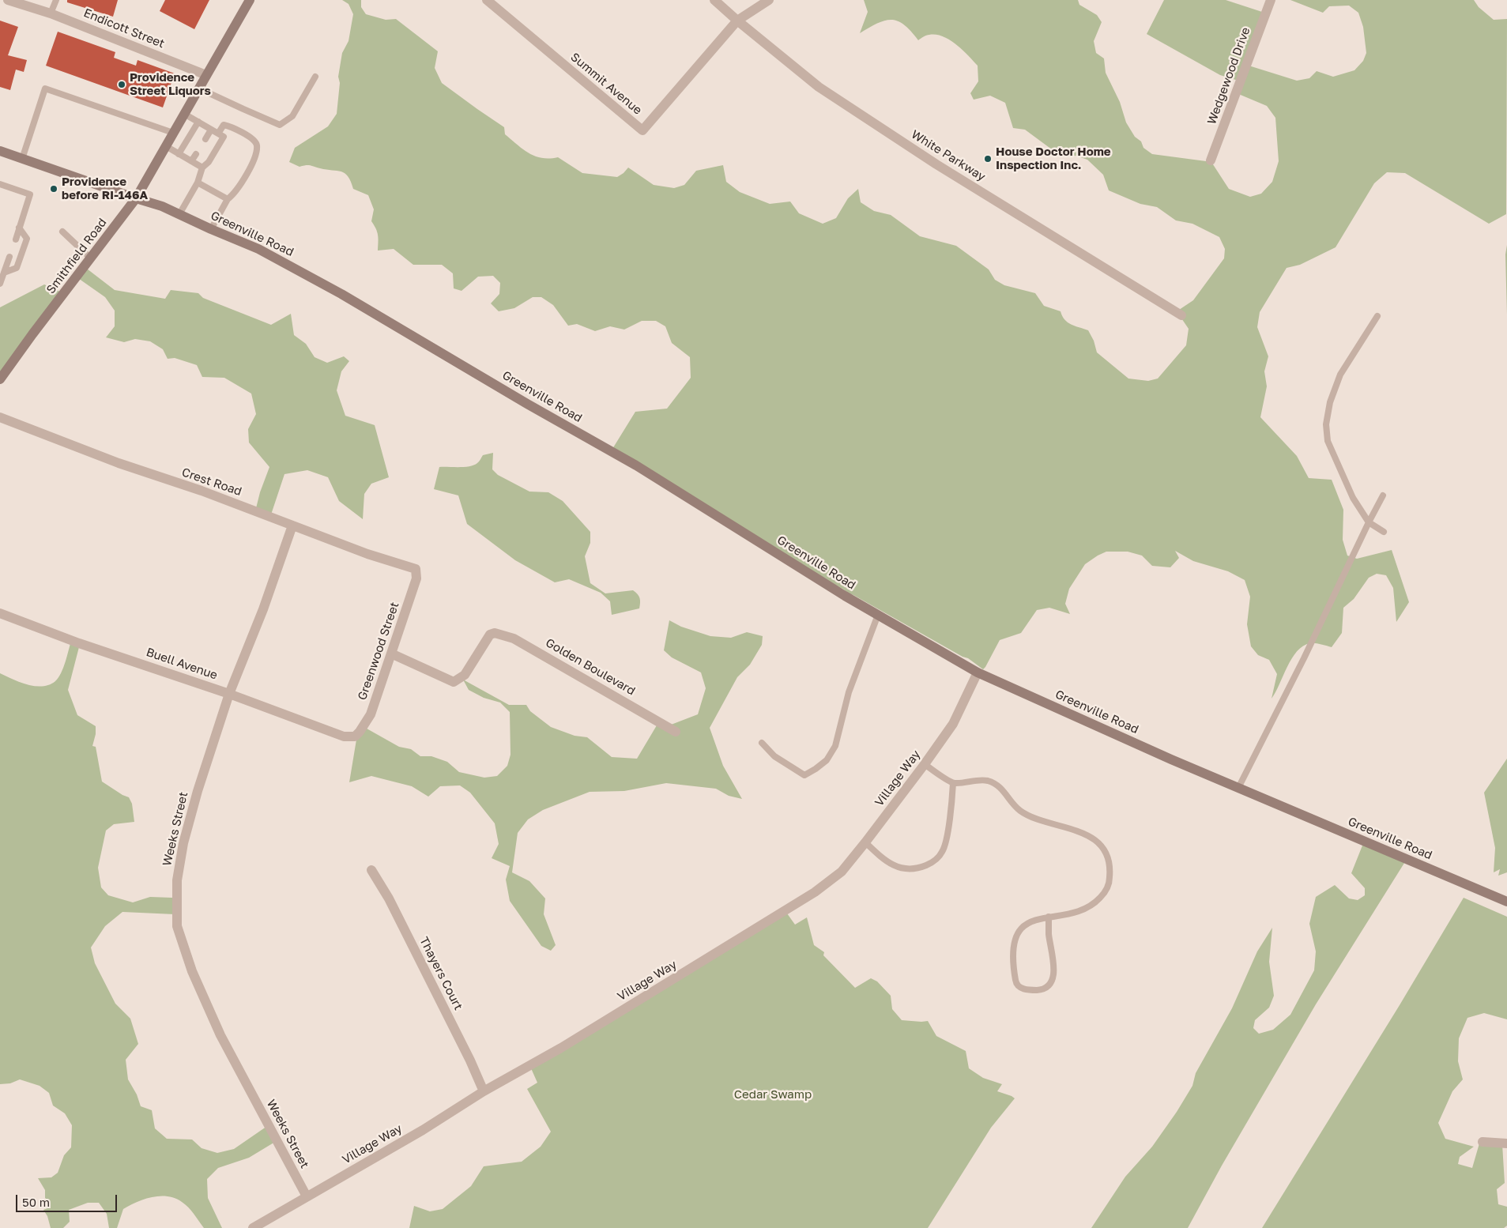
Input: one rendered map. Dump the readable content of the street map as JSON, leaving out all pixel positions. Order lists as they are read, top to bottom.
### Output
{
  "streets": {
    "main road": ["Greenville Road", "Smithfield Road"],
    "street": [
      "Endicott Street",
      "Wedgewood Drive",
      "Summit Avenue",
      "White Parkway",
      "Crest Road",
      "Greenwood Street",
      "Buell Avenue",
      "Golden Boulevard",
      "Village Way",
      "Weeks Street",
      "Thayers Court"
    ]
  },
  "crossings": [
    ["Endicott Street", "Smithfield Road"],
    ["Summit Avenue", "White Parkway"],
    ["Greenville Road", "Smithfield Road"],
    ["Greenville Road", "Village Way"],
    ["Crest Road", "Greenwood Street"],
    ["Crest Road", "Weeks Street"],
    ["Greenwood Street", "Buell Avenue"],
    ["Greenwood Street", "Golden Boulevard"],
    ["Buell Avenue", "Weeks Street"],
    ["Village Way", "Weeks Street"],
    ["Village Way", "Thayers Court"]
  ],
  "parks": ["Cedar Swamp"],
  "places": ["Providence Street Liquors", "House Doctor Home Inspection Inc.", "Providence before RI-146A"],
  "scale_bar": "50 m"
}
